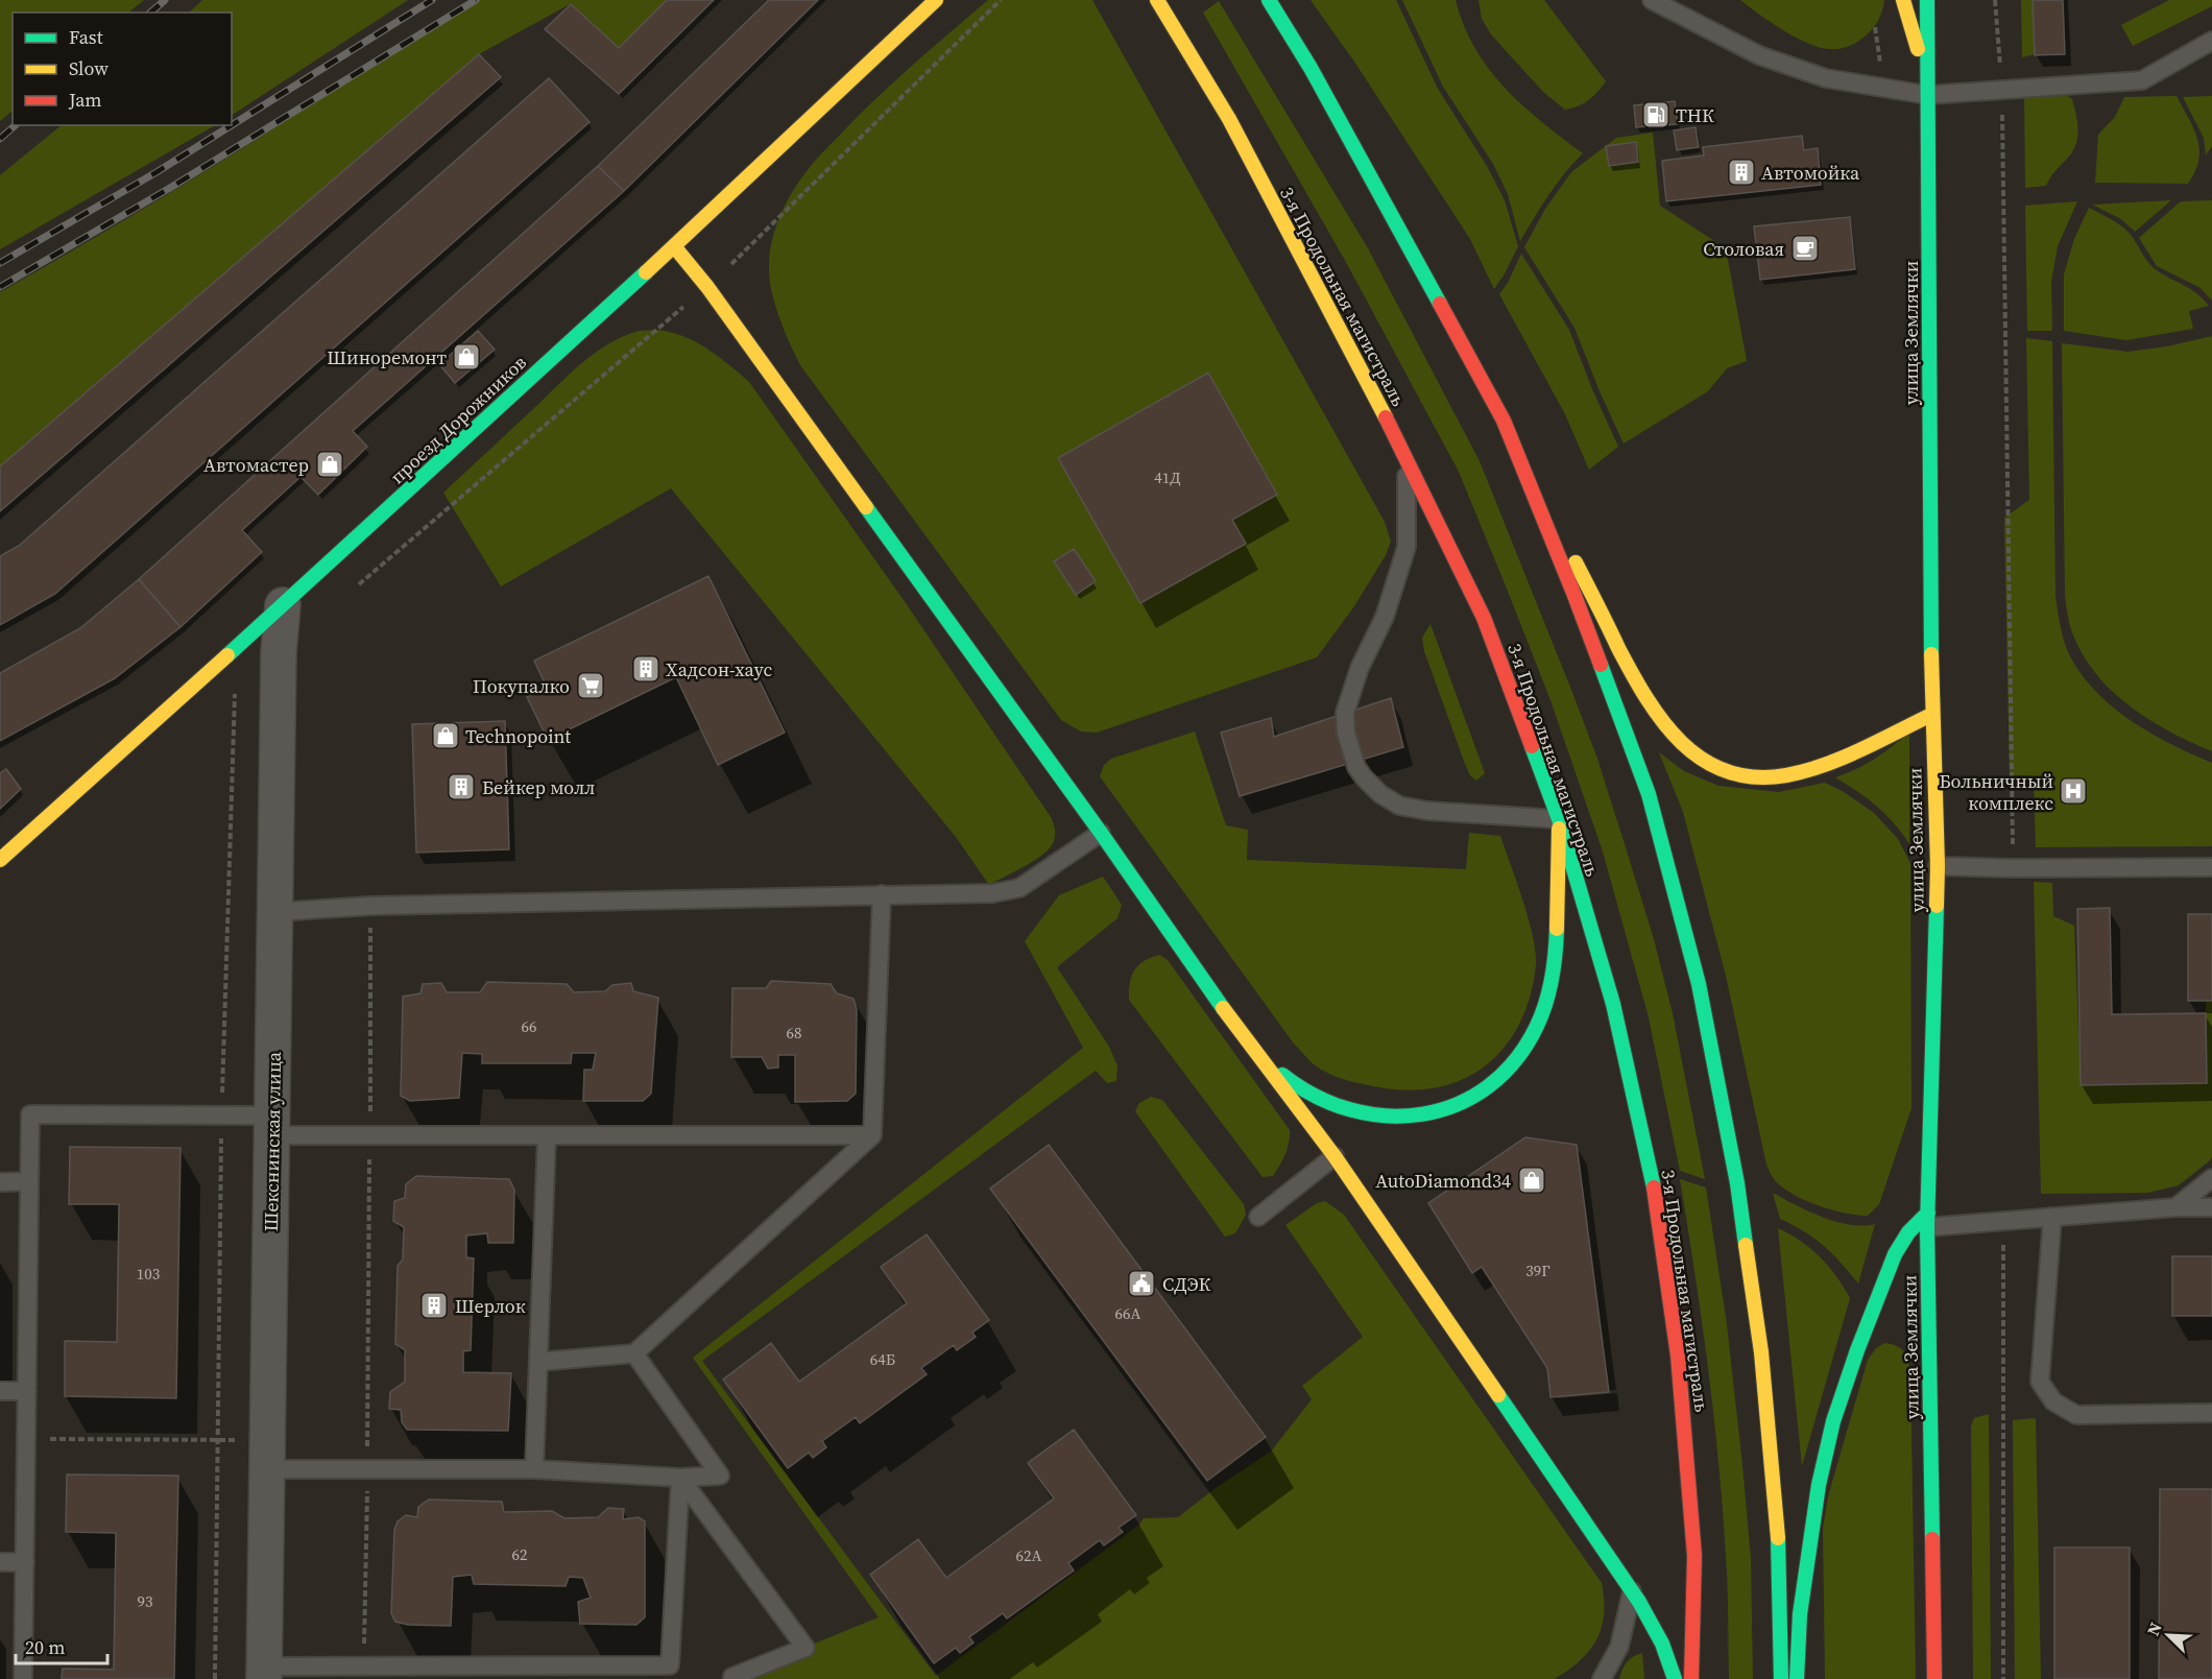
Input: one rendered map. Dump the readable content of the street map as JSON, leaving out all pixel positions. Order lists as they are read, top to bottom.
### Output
{
  "streets": {
    "main road": ["3-я Продольная магистраль", "улица Землячки", "проезд Дорожников"],
    "street": ["Шекснинская улица"]
  },
  "crossings": [
    ["проезд Дорожников", "Шекснинская улица"]
  ],
  "places": {
    "fuel station": ["ТНК"],
    "building": [
      "Автомойка",
      "Хадсон-хаус",
      "Бейкер молл",
      "Шерлок"
    ],
    "cafe": ["Столовая"],
    "shop": [
      "Шиноремонт",
      "Автомастер",
      "Technopoint",
      "AutoDiamond34"
    ],
    "supermarket": ["Покупалко"],
    "hospital": ["Больничный комплекс"],
    "public building": ["СДЭК"]
  },
  "house_numbers": [
    "41Д",
    "66",
    "68",
    "39Г",
    "103",
    "66А",
    "64Б",
    "62",
    "62А",
    "93"
  ],
  "legend": ["Fast", "Slow", "Jam"],
  "scale_bar": "20 m",
  "north": "top left"
}
